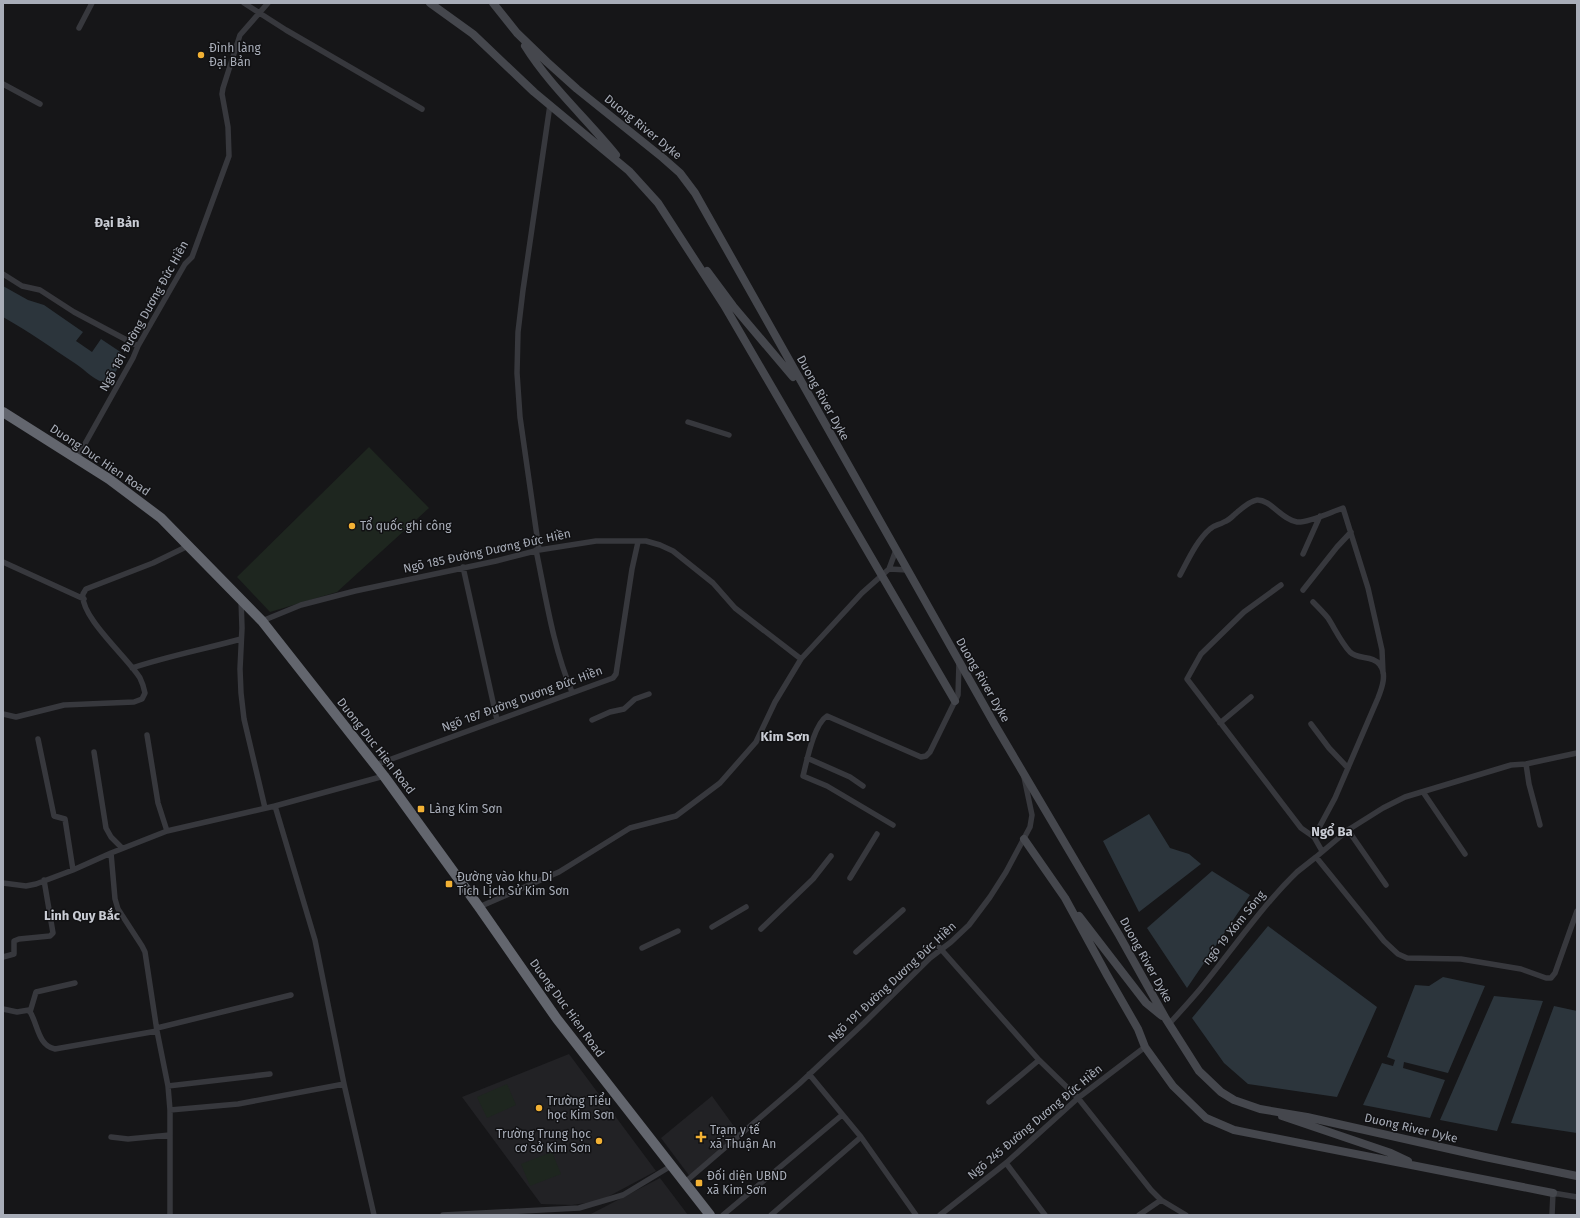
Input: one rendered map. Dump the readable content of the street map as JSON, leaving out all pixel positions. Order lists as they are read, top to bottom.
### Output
{
  "streets": {
    "highway": ["Duong Duc Hien Road"],
    "main road": ["Duong River Dyke"],
    "street": [
      "Ngõ 181 Đường Dương Đức Hiền",
      "Ngõ 185 Đường Dương Đức Hiền",
      "Ngõ 187 Đường Dương Đức Hiền",
      "ngõ 19 Xóm Sông",
      "Ngõ 191 Đường Dương Đức Hiền",
      "Ngõ 245 Đường Dương Đức Hiền"
    ]
  },
  "crossings": [
    ["Duong River Dyke", "ngõ 19 Xóm Sông"],
    ["Duong River Dyke", "Ngõ 191 Đường Dương Đức Hiền"],
    ["Ngõ 181 Đường Dương Đức Hiền", "Duong Duc Hien Road"],
    ["Duong Duc Hien Road", "Ngõ 185 Đường Dương Đức Hiền"],
    ["Duong Duc Hien Road", "Ngõ 187 Đường Dương Đức Hiền"],
    ["Duong Duc Hien Road", "Ngõ 191 Đường Dương Đức Hiền"],
    ["Ngõ 185 Đường Dương Đức Hiền", "Ngõ 187 Đường Dương Đức Hiền"]
  ],
  "districts": [
    "Đại Bản",
    "Kim Sơn",
    "Ngổ Ba",
    "Linh Quy Bắc"
  ],
  "places": {
    "other": [
      "Đình làng Đại Bản",
      "Tổ quốc ghi công",
      "Trường Tiểu học Kim Sơn",
      "Trường Trung học cơ sở Kim Sơn"
    ],
    "transit": ["Làng Kim Sơn", "Đường vào khu Di Tích Lịch Sử Kim Sơn", "Đối diện UBND xã Kim Sơn"],
    "health": ["Trạm y tế xã Thuận An"]
  }
}
